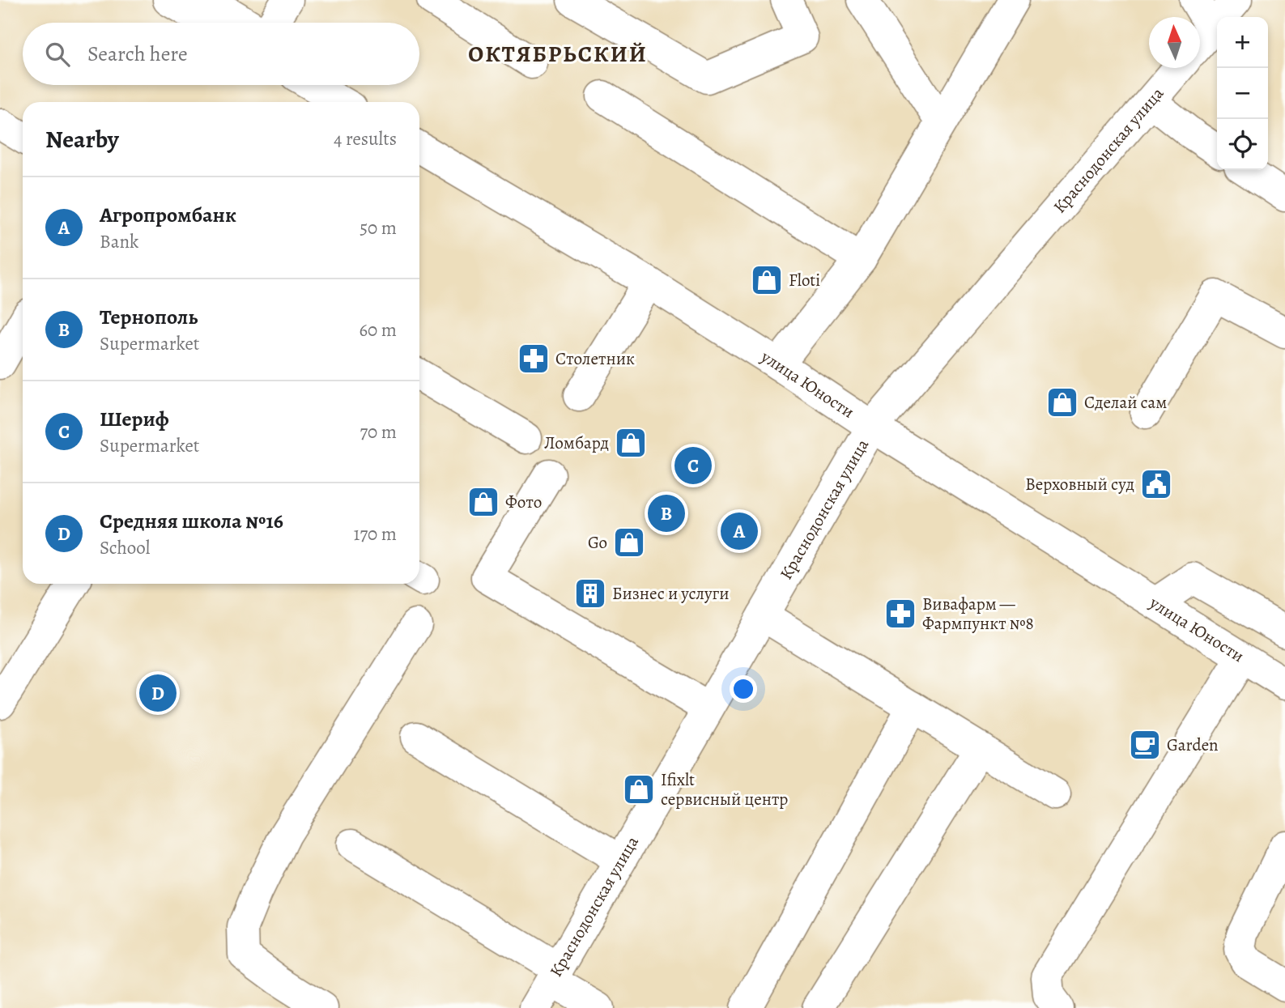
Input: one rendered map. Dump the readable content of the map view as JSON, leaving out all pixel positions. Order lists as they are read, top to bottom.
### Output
{
  "streets": {
    "street": ["Краснодонская улица", "улица Юности"]
  },
  "crossings": [
    ["Краснодонская улица", "улица Юности"]
  ],
  "districts": ["ОКТЯБРЬСКИЙ"],
  "places": {
    "shop": [
      "Floti",
      "Сделай сам",
      "Ломбард",
      "Фото",
      "Go",
      "Ifixlt сервисный центр"
    ],
    "pharmacy": ["Столетник", "Вивафарм — Фармпункт №8"],
    "public building": ["Верховный суд"],
    "building": ["Бизнес и услуги"],
    "cafe": ["Garden"]
  },
  "north": "top",
  "page": {
    "map_buttons": ["+", "−"],
    "search": "Search here",
    "heading": ["Nearby", "4 results"],
    "list": [
      {
        "mark": "A",
        "name": "Агропромбанк",
        "note": "Bank",
        "value": "50 m"
      },
      {
        "mark": "B",
        "name": "Тернополь",
        "note": "Supermarket",
        "value": "60 m"
      },
      {
        "mark": "C",
        "name": "Шериф",
        "note": "Supermarket",
        "value": "70 m"
      },
      {
        "mark": "D",
        "name": "Средняя школа №16",
        "note": "School",
        "value": "170 m"
      }
    ],
    "pins": [
      "C",
      "B",
      "A",
      "D"
    ]
  }
}
